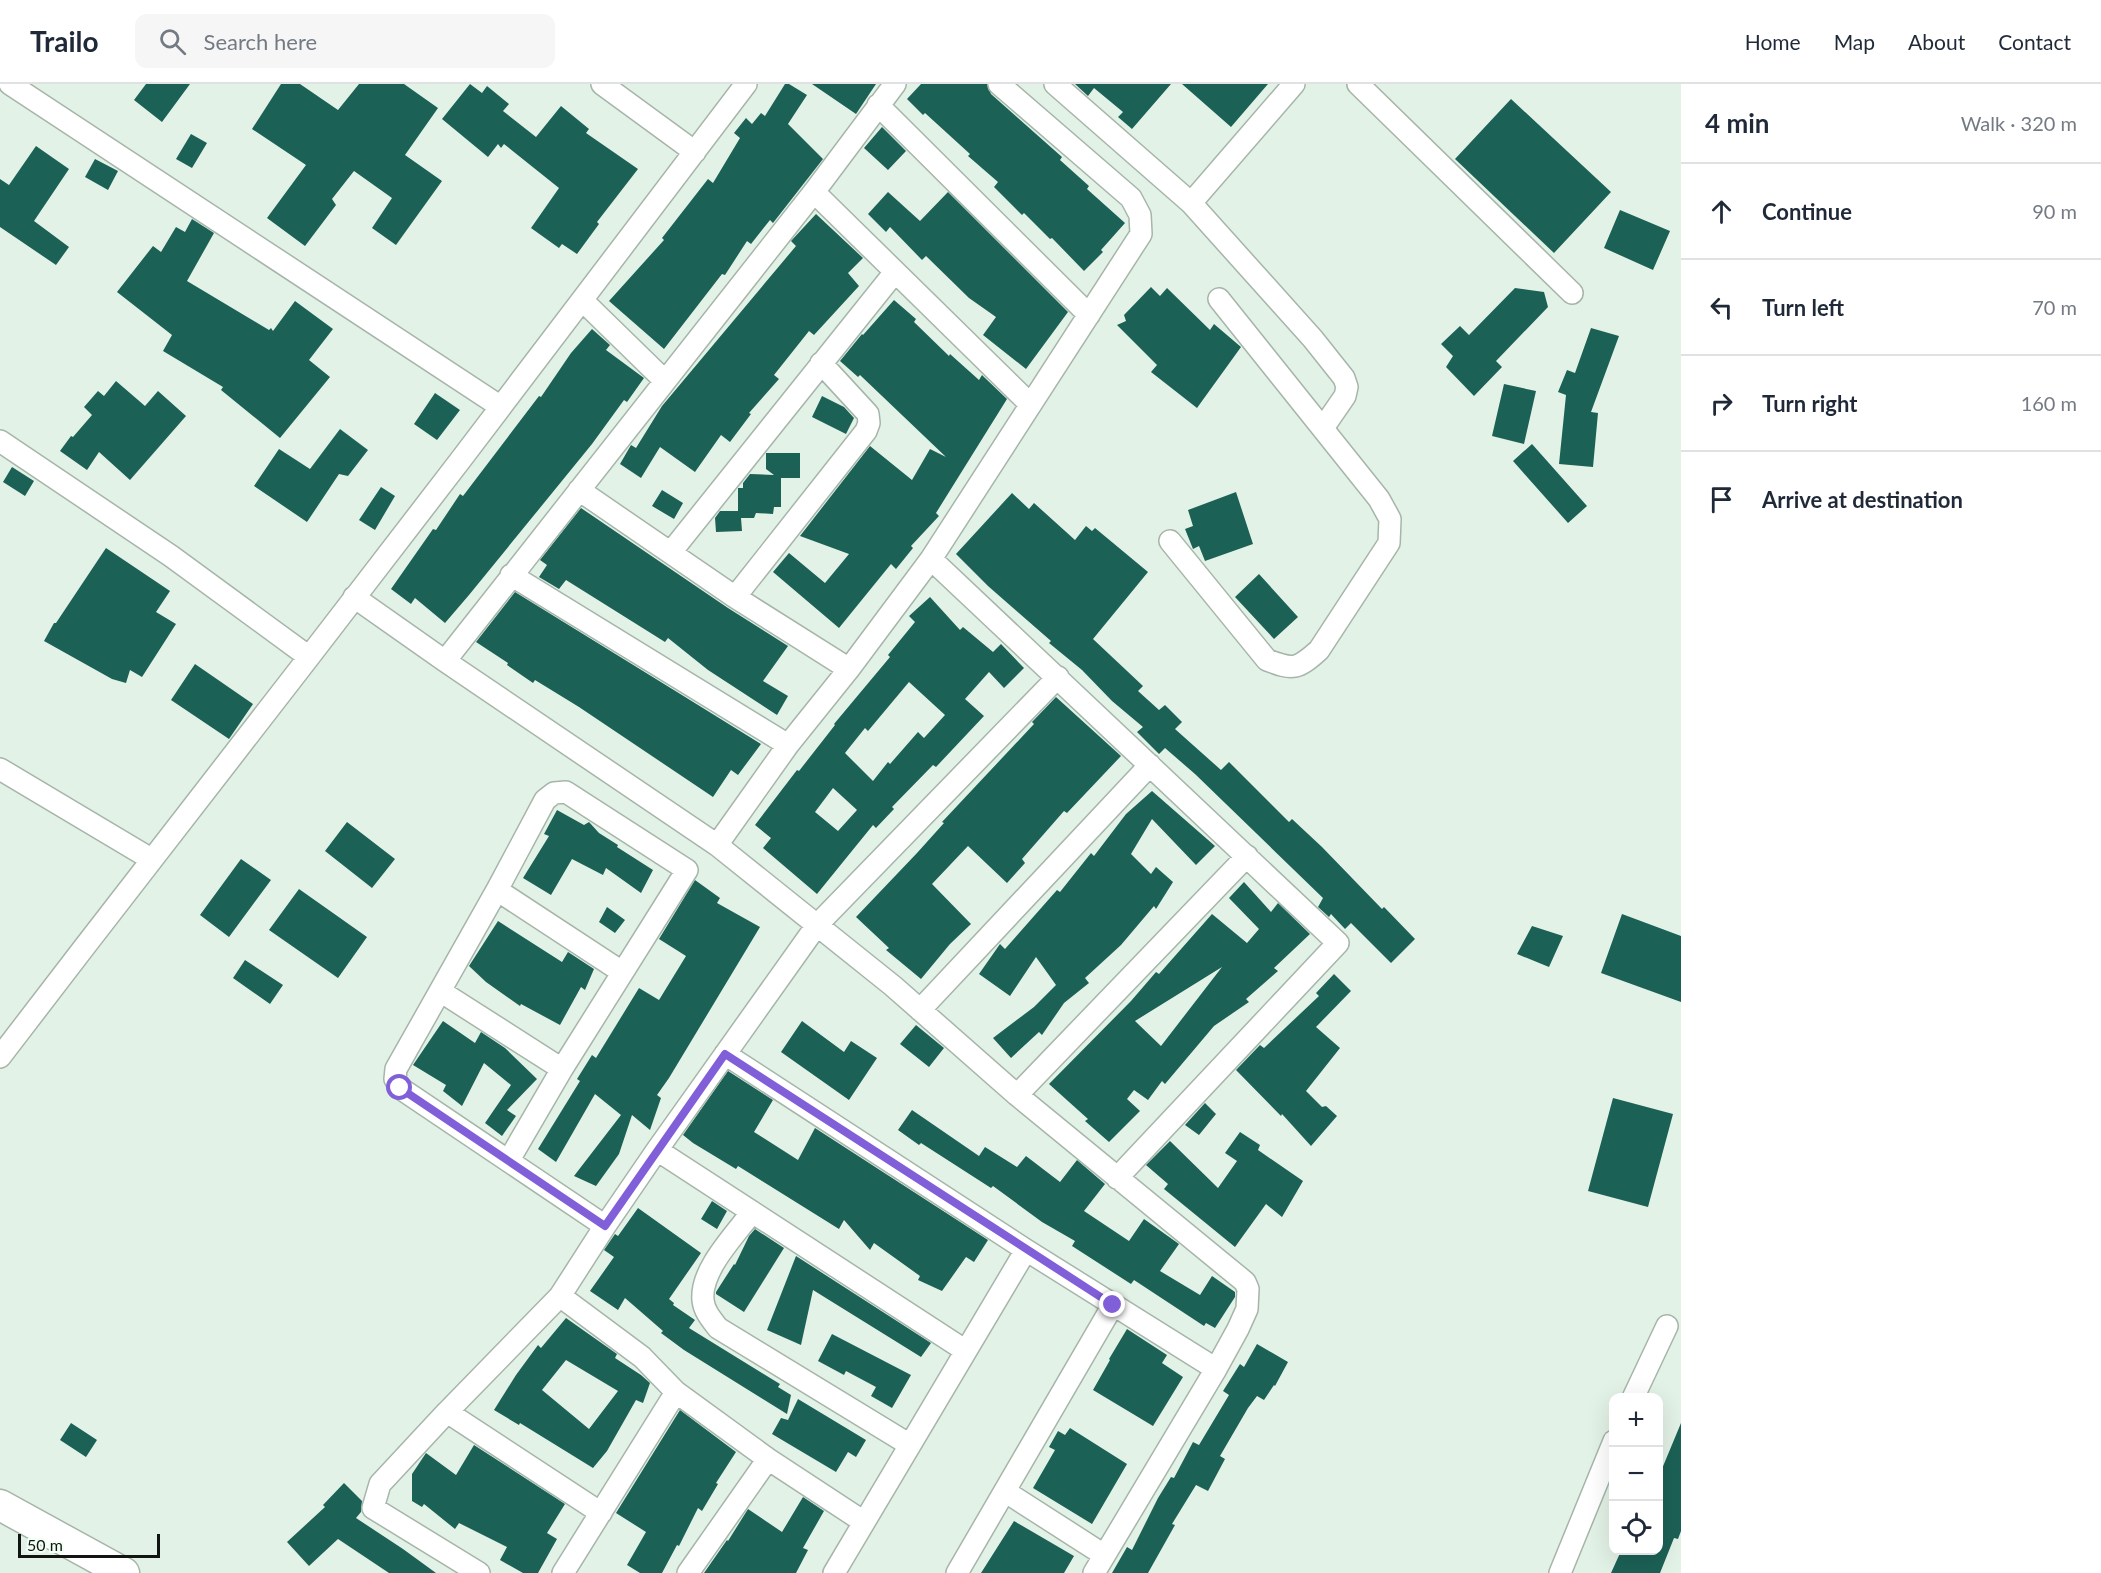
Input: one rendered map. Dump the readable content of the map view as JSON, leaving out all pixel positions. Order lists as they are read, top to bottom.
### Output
{
  "scale_bar": "50 m",
  "page": {
    "header": "Trailo",
    "search": "Search here",
    "nav": [
      "Home",
      "Map",
      "About",
      "Contact"
    ],
    "heading": ["4 min", "Walk · 320 m"],
    "list": [
      ["Continue", "90 m"],
      ["Turn left", "70 m"],
      ["Turn right", "160 m"],
      "Arrive at destination"
    ],
    "map_buttons": ["+", "−"],
    "scale": "50 m"
  }
}
